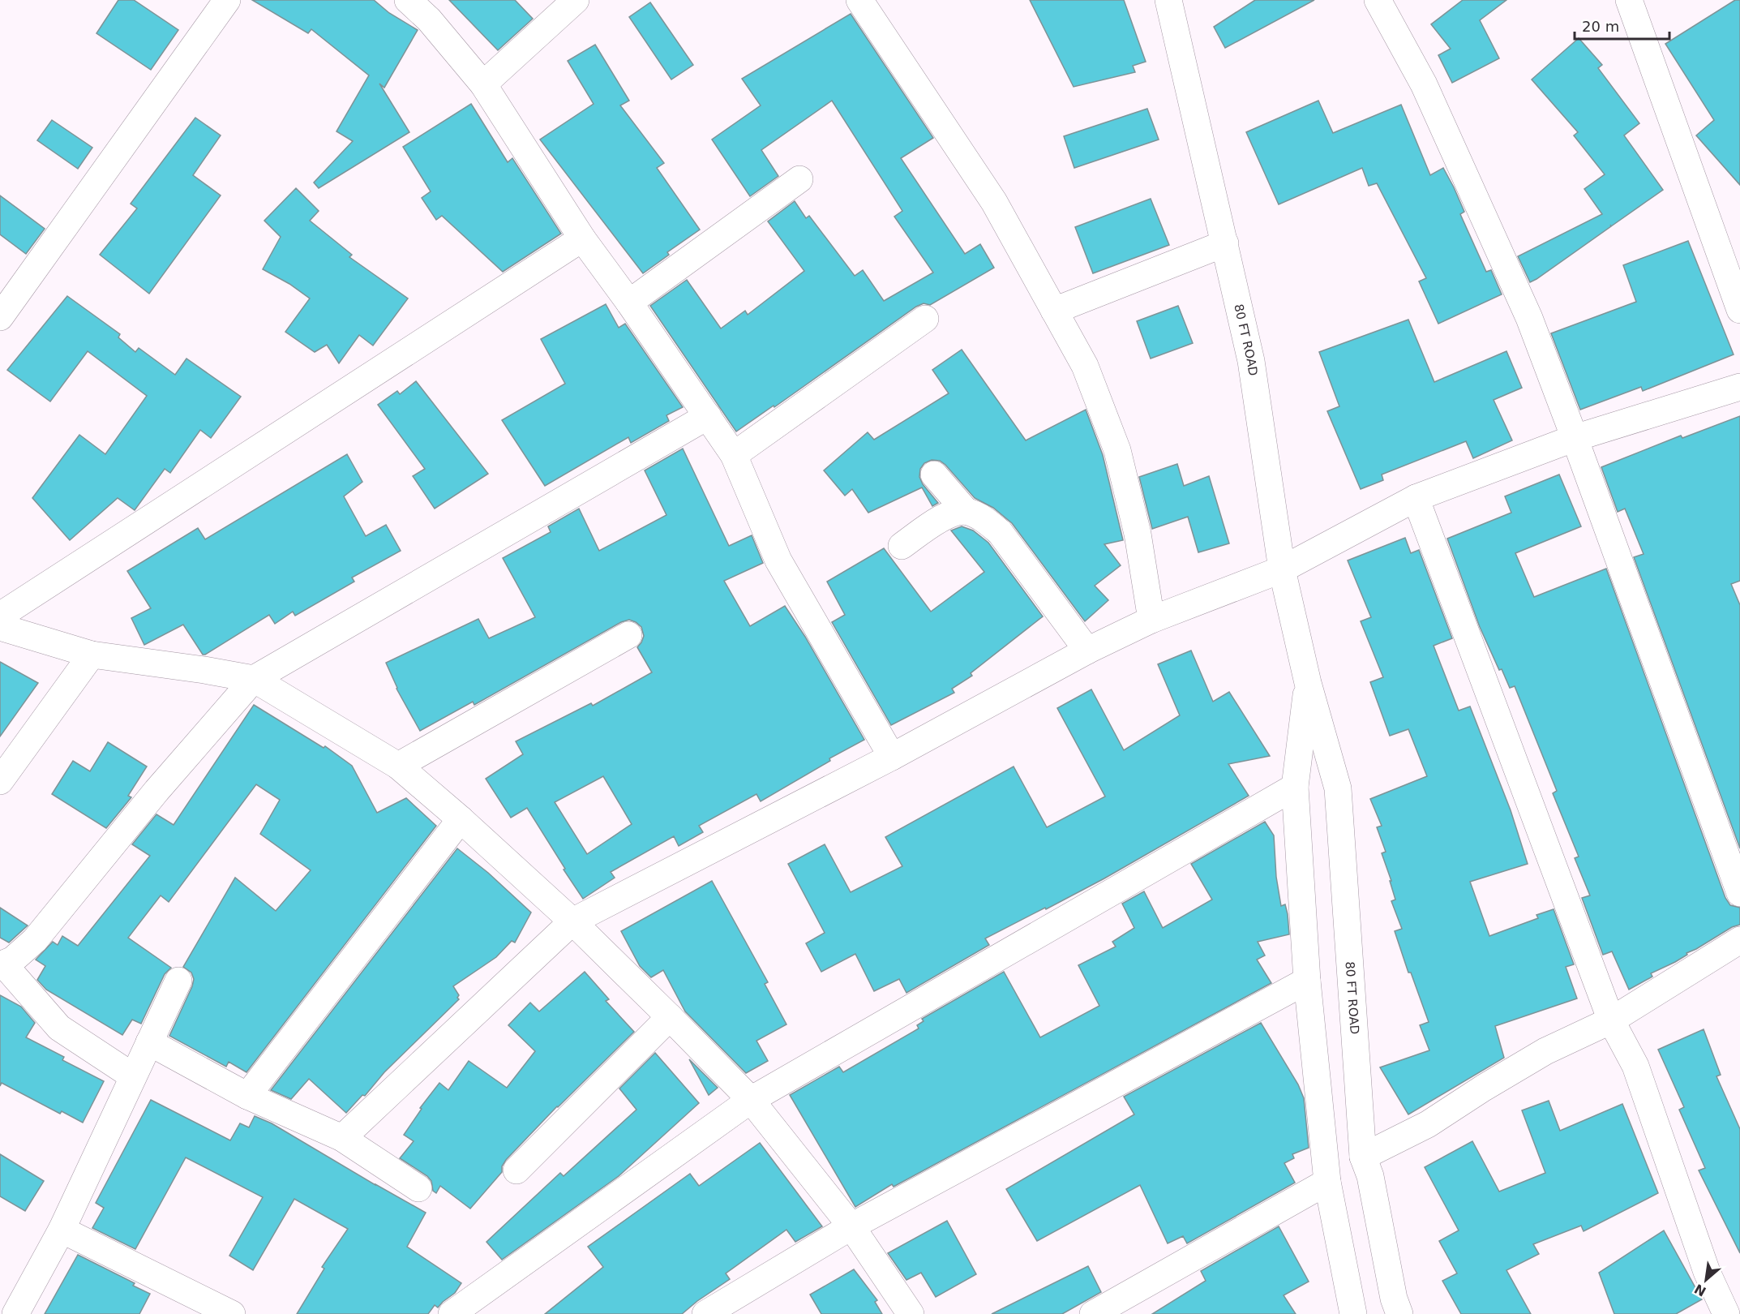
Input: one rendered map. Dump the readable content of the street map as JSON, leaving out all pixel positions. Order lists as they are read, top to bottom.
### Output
{
  "streets": {
    "street": ["80 FT ROAD"]
  },
  "scale_bar": "20 m",
  "north": "bottom left"
}
